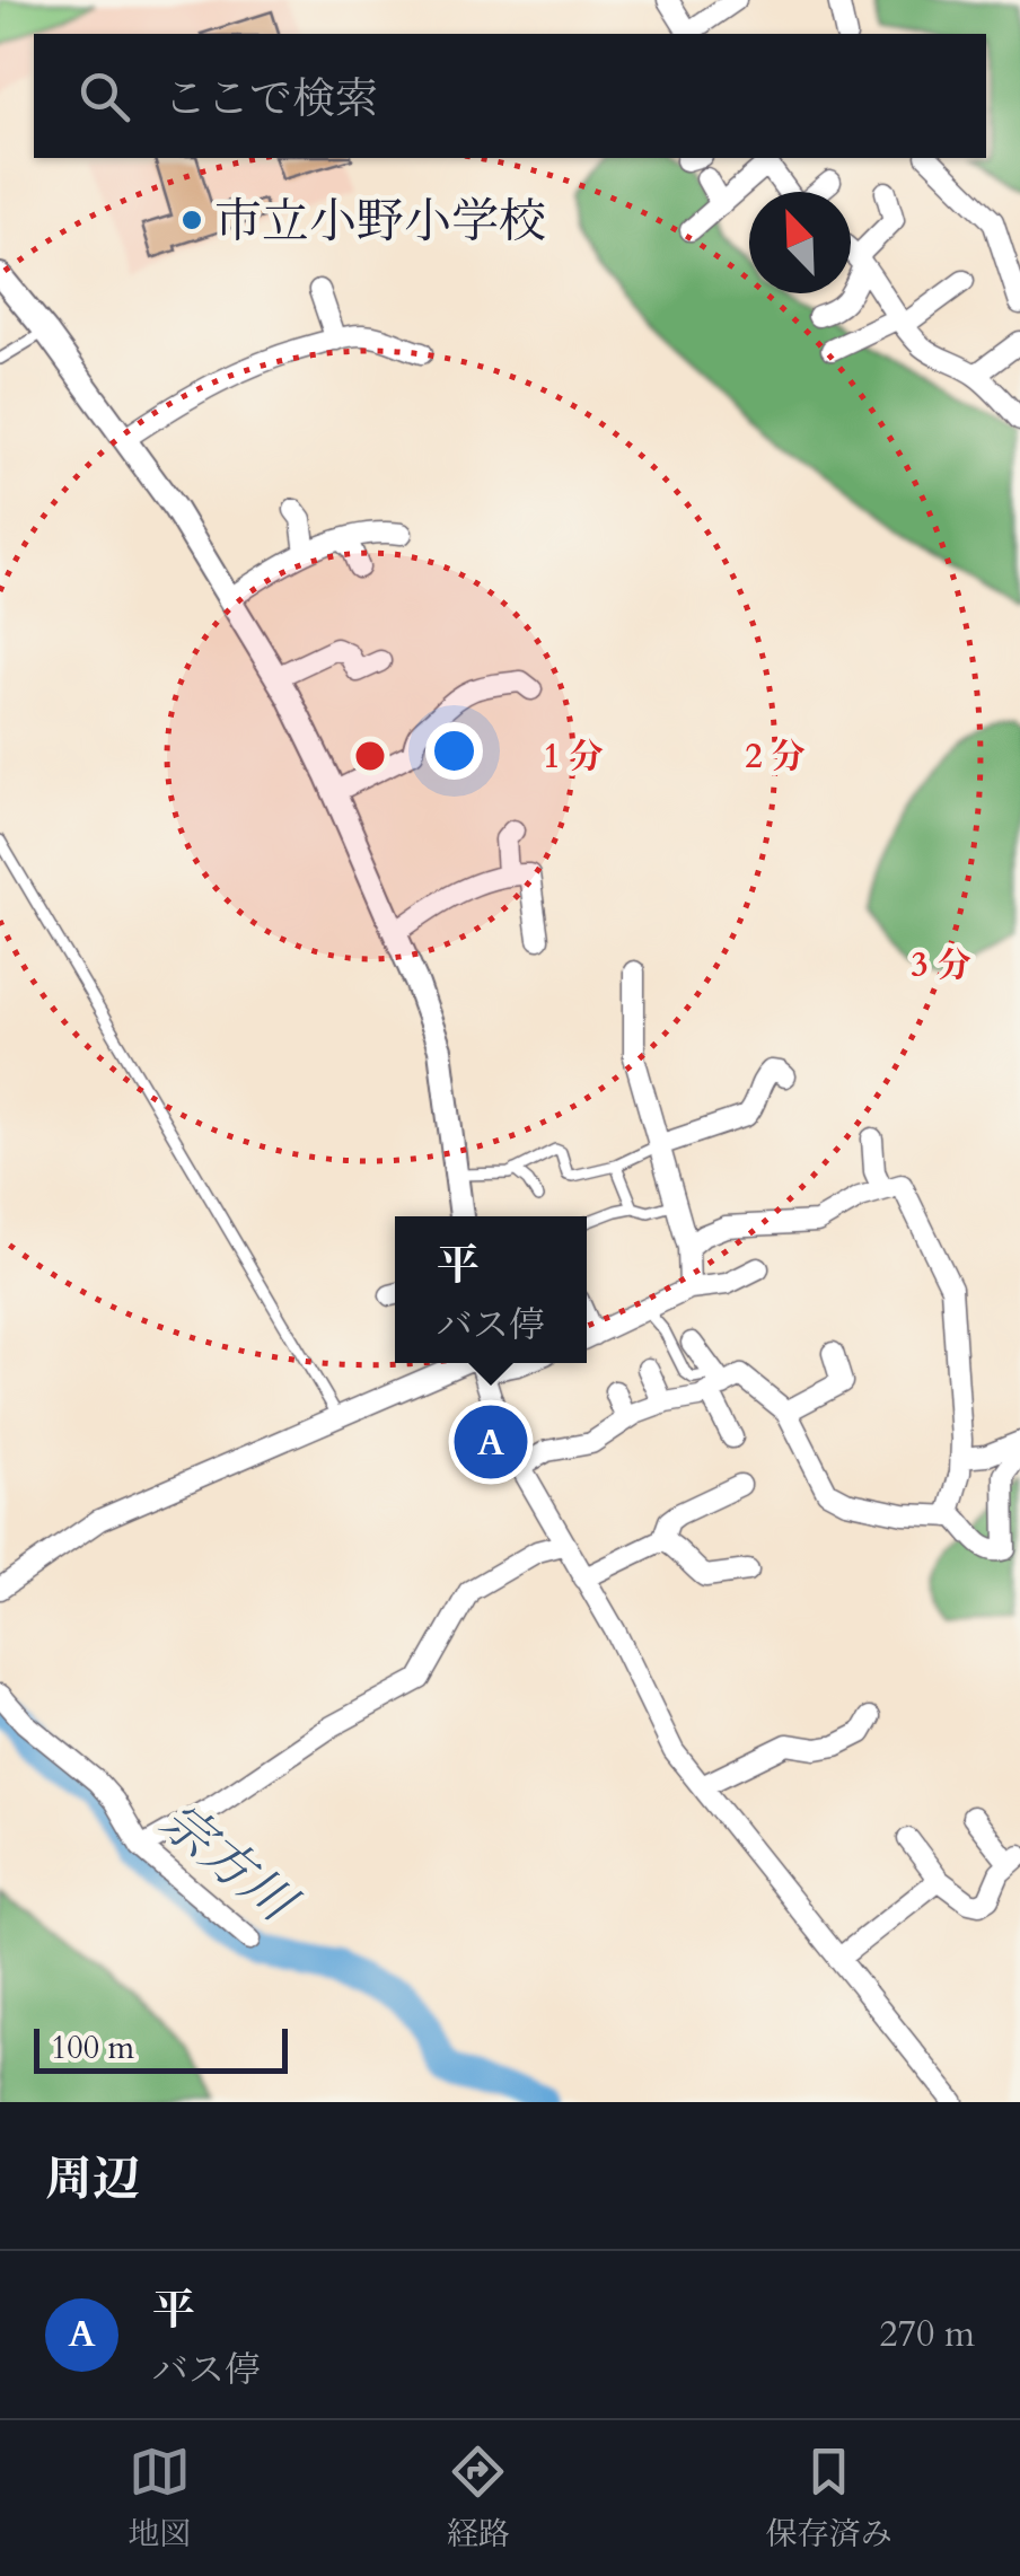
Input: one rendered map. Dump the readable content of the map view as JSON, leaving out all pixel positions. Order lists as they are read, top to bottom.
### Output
{
  "water": ["宗方川"],
  "places": ["市立小野小学校"],
  "scale_bar": "100 m",
  "north": "top left",
  "page": {
    "search": "ここで検索",
    "popup": ["平", "バス停"],
    "pins": "A",
    "scale": "100 m",
    "heading": "周辺",
    "list": [
      {
        "mark": "A",
        "name": "平",
        "note": "バス停",
        "value": "270 m"
      }
    ],
    "nav": ["地図", "経路", "保存済み"]
  },
  "rings": ["1 分", "2 分", "3 分"]
}
